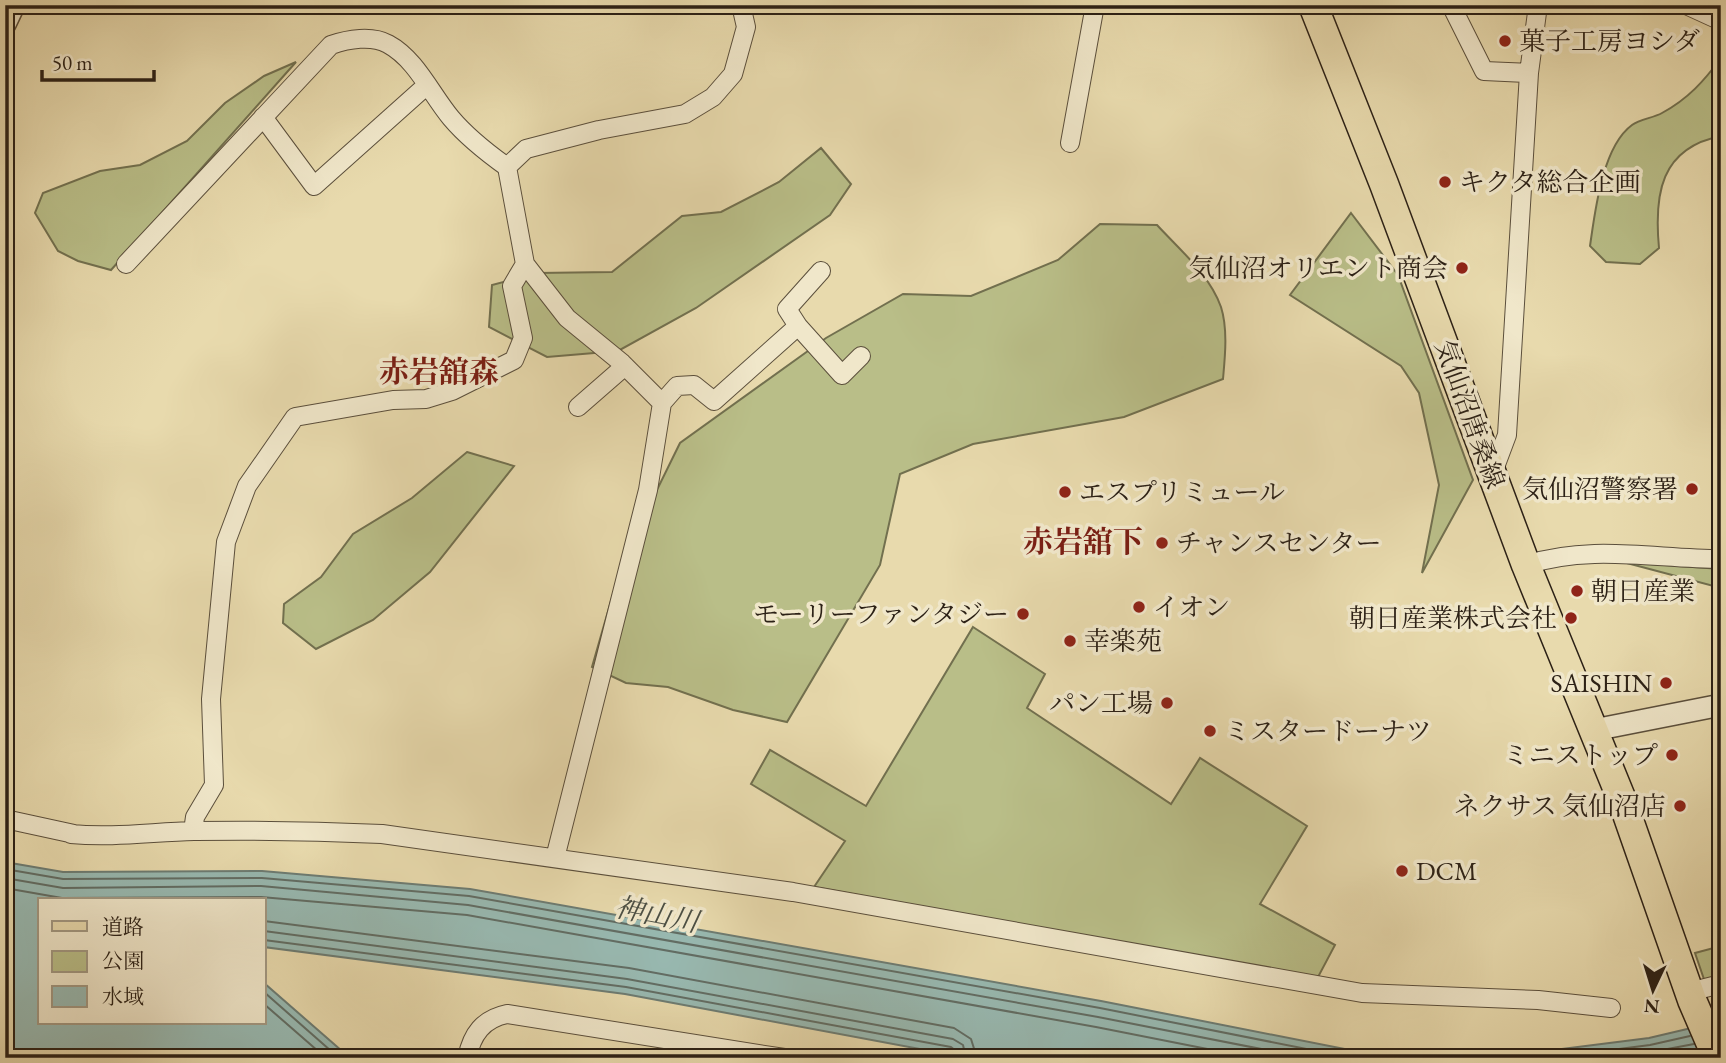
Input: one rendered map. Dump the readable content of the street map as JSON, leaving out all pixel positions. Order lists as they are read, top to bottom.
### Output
{
  "streets": {
    "main road": ["気仙沼唐桑線"]
  },
  "districts": ["赤岩舘森", "赤岩舘下"],
  "water": ["神山川"],
  "places": [
    "菓子工房ヨシダ",
    "キクタ総合企画",
    "気仙沼オリエント商会",
    "気仙沼警察署",
    "エスプリミュール",
    "チャンスセンター",
    "朝日産業",
    "イオン",
    "モーリーファンタジー",
    "朝日産業株式会社",
    "幸楽苑",
    "SAISHIN",
    "パン工場",
    "ミスタードーナツ",
    "ミニストップ",
    "ネクサス 気仙沼店",
    "DCM"
  ],
  "legend": ["道路", "公園", "水域"],
  "scale_bar": "50 m",
  "north": "bottom"
}
